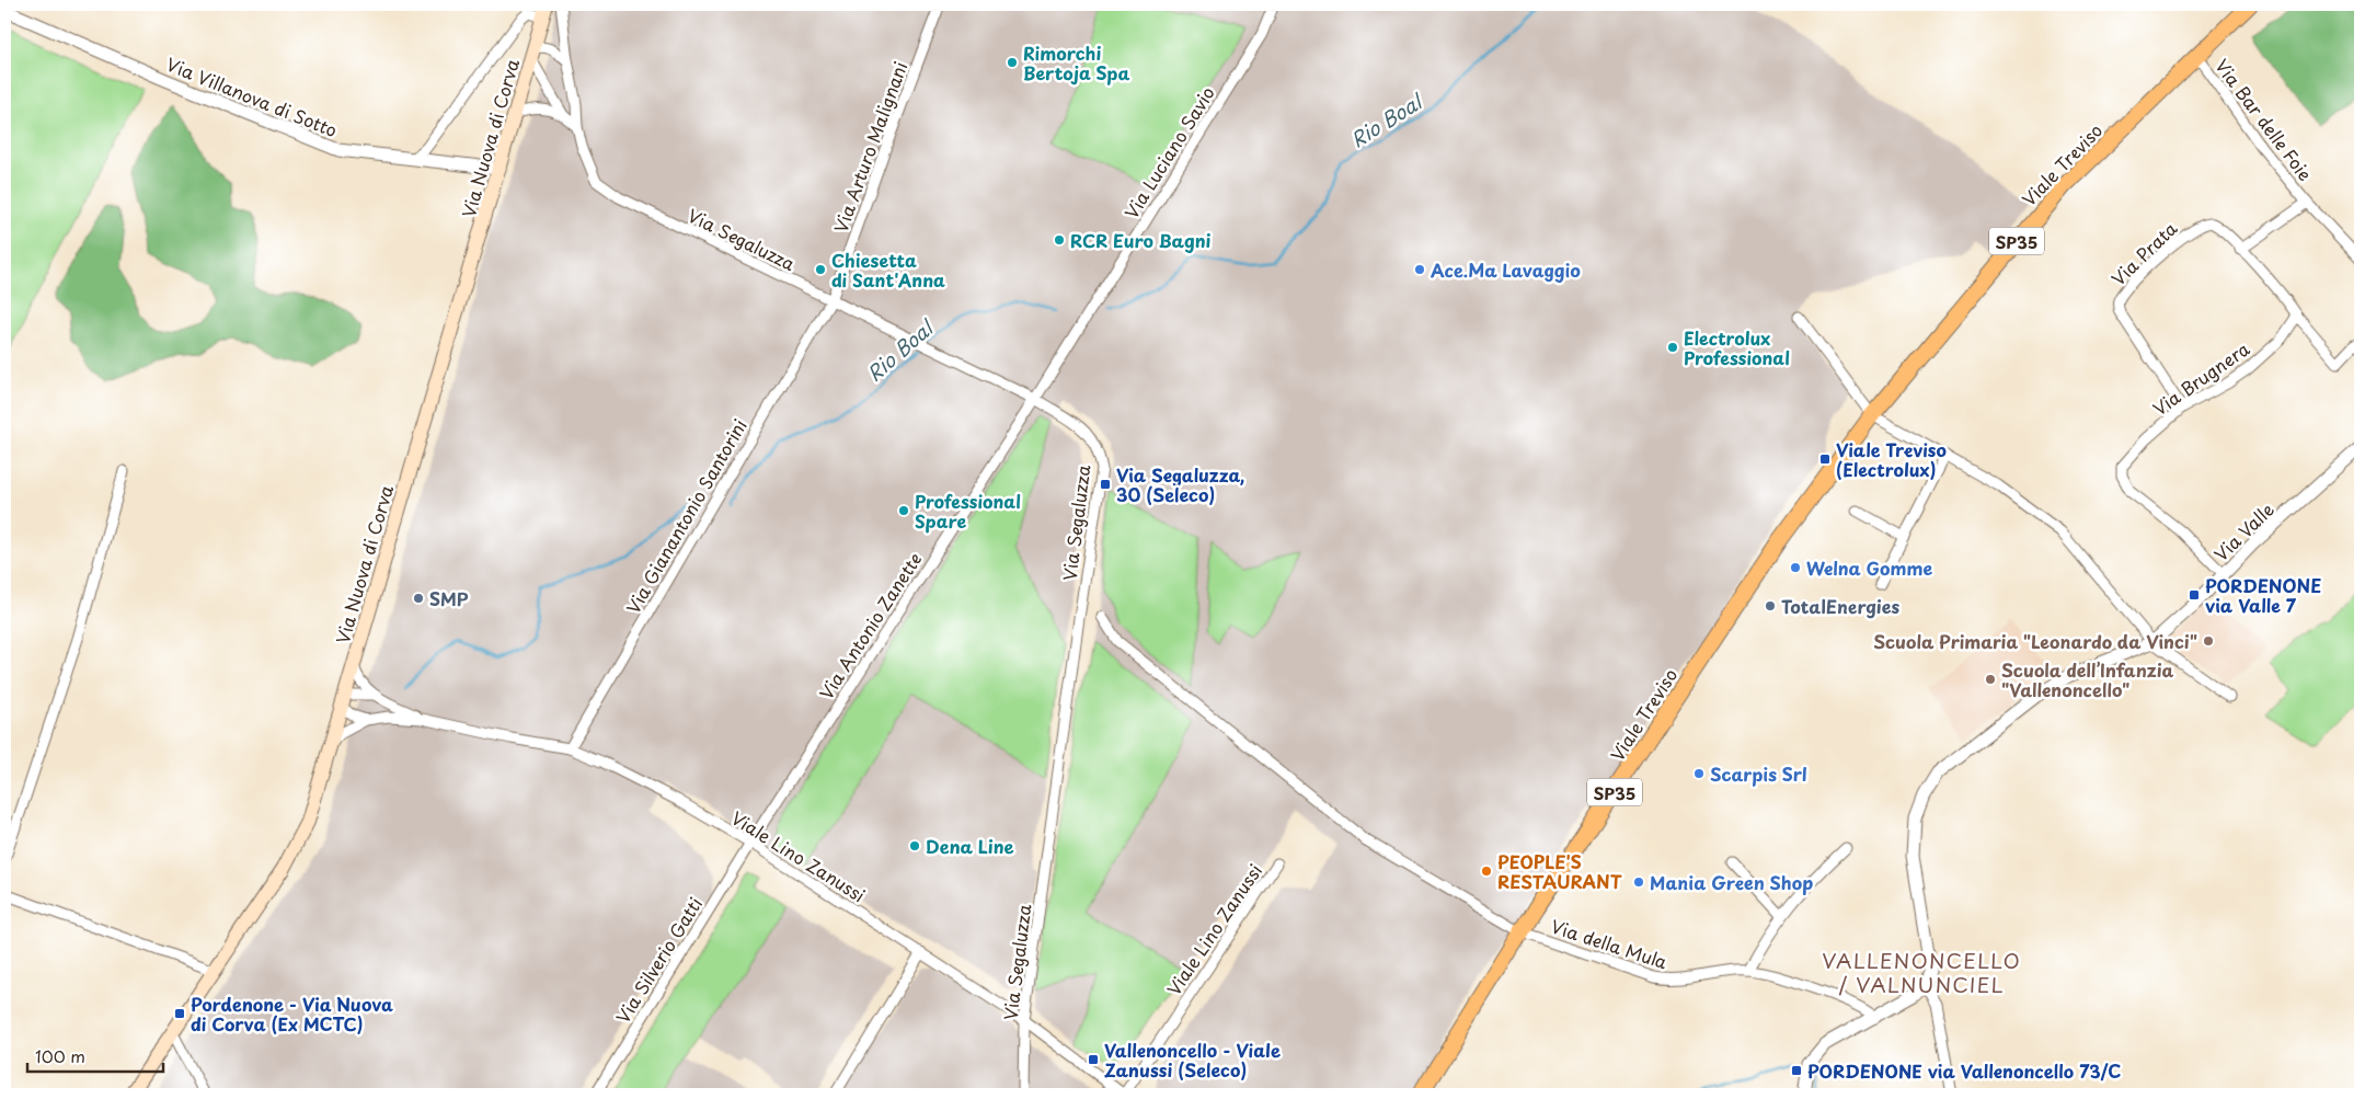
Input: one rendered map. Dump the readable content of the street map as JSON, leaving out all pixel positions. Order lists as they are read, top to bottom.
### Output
{
  "streets": {
    "main road": ["Via Nuova di Corva", "Viale Treviso", "SP35"],
    "street": [
      "Via Villanova di Sotto",
      "Via Bar delle Foie",
      "Via Arturo Malignani",
      "Via Luciano Savio",
      "Via Segaluzza",
      "Via Prata",
      "Via Brugnera",
      "Via Gianantonio Santorini",
      "Via Valle",
      "Via Antonio Zanette",
      "Viale Lino Zanussi",
      "Via della Mula",
      "Via Silverio Gatti"
    ]
  },
  "crossings": [
    ["Via Villanova di Sotto", "Via Nuova di Corva"],
    ["Via Bar delle Foie", "Viale Treviso"],
    ["Via Bar delle Foie", "Via Prata"],
    ["Via Bar delle Foie", "Via Brugnera"],
    ["Via Nuova di Corva", "Viale Lino Zanussi"],
    ["Via Arturo Malignani", "Via Segaluzza"],
    ["Via Arturo Malignani", "Via Gianantonio Santorini"],
    ["Via Luciano Savio", "Via Segaluzza"],
    ["Via Luciano Savio", "Via Antonio Zanette"],
    ["Viale Treviso", "Via della Mula"],
    ["Via Segaluzza", "Via Gianantonio Santorini"],
    ["Via Segaluzza", "Via Antonio Zanette"],
    ["Via Segaluzza", "Viale Lino Zanussi"],
    ["Via Prata", "Via Brugnera"],
    ["Via Brugnera", "Via Valle"],
    ["Via Gianantonio Santorini", "Viale Lino Zanussi"],
    ["Via Antonio Zanette", "Viale Lino Zanussi"],
    ["Via Antonio Zanette", "Via Silverio Gatti"],
    ["Viale Lino Zanussi", "Via Silverio Gatti"]
  ],
  "districts": ["VALLENONCELLO / VALNUNCIEL"],
  "water": ["Rio Boal"],
  "places": {
    "other": [
      "Rimorchi Bertoja Spa",
      "RCR Euro Bagni",
      "Chiesetta di Sant'Anna",
      "Ace.Ma Lavaggio",
      "Electrolux Professional",
      "Professional Spare",
      "Welna Gomme",
      "SMP",
      "TotalEnergies",
      "Scuola Primaria \"Leonardo da Vinci\"",
      "Scuola dell’Infanzia \"Vallenoncello\"",
      "Scarpis Srl",
      "Dena Line",
      "PEOPLE'S RESTAURANT",
      "Mania Green Shop"
    ],
    "transit": [
      "Viale Treviso (Electrolux)",
      "Via Segaluzza, 30 (Seleco)",
      "PORDENONE via Valle 7",
      "Pordenone - Via Nuova di Corva (Ex MCTC)",
      "Vallenoncello - Viale Zanussi (Seleco)",
      "PORDENONE via Vallenoncello 73/C"
    ]
  },
  "scale_bar": "100 m"
}
